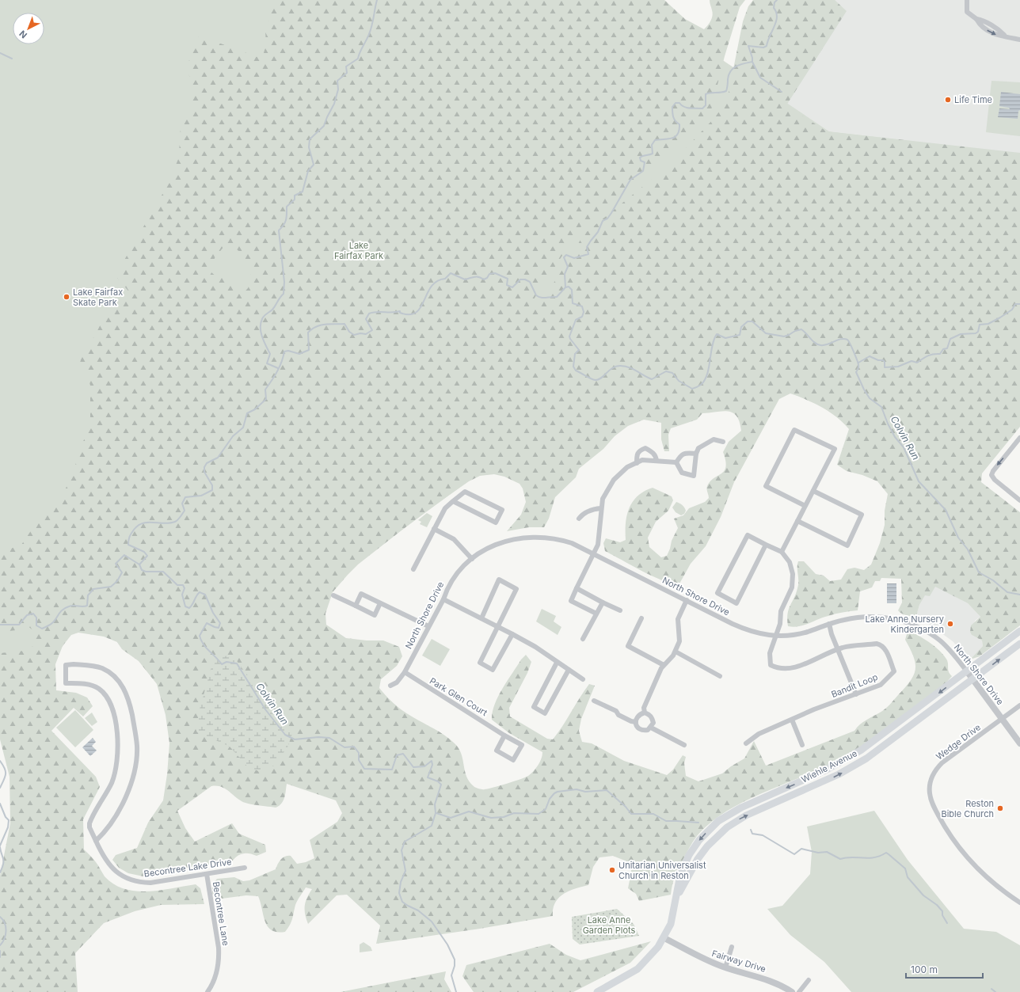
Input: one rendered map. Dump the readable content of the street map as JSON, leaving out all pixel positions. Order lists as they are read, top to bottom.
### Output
{
  "streets": {
    "main road": ["Wiehle Avenue"],
    "street": [
      "North Shore Drive",
      "Bandit Loop",
      "Park Glen Court",
      "Wedge Drive",
      "Becontree Lake Drive",
      "Becontree Lane",
      "Fairway Drive"
    ]
  },
  "crossings": [
    ["North Shore Drive", "Bandit Loop"],
    ["North Shore Drive", "Park Glen Court"],
    ["North Shore Drive", "Wedge Drive"],
    ["North Shore Drive", "Wiehle Avenue"],
    ["Wiehle Avenue", "Fairway Drive"],
    ["Becontree Lake Drive", "Becontree Lane"]
  ],
  "water": ["Colvin Run"],
  "parks": ["Lake Fairfax Park", "Lake Anne Garden Plots"],
  "places": [
    "Life Time",
    "Lake Fairfax Skate Park",
    "Lake Anne Nursery Kindergarten",
    "Reston Bible Church",
    "Unitarian Universalist Church in Reston"
  ],
  "scale_bar": "100 m",
  "north": "bottom left"
}
